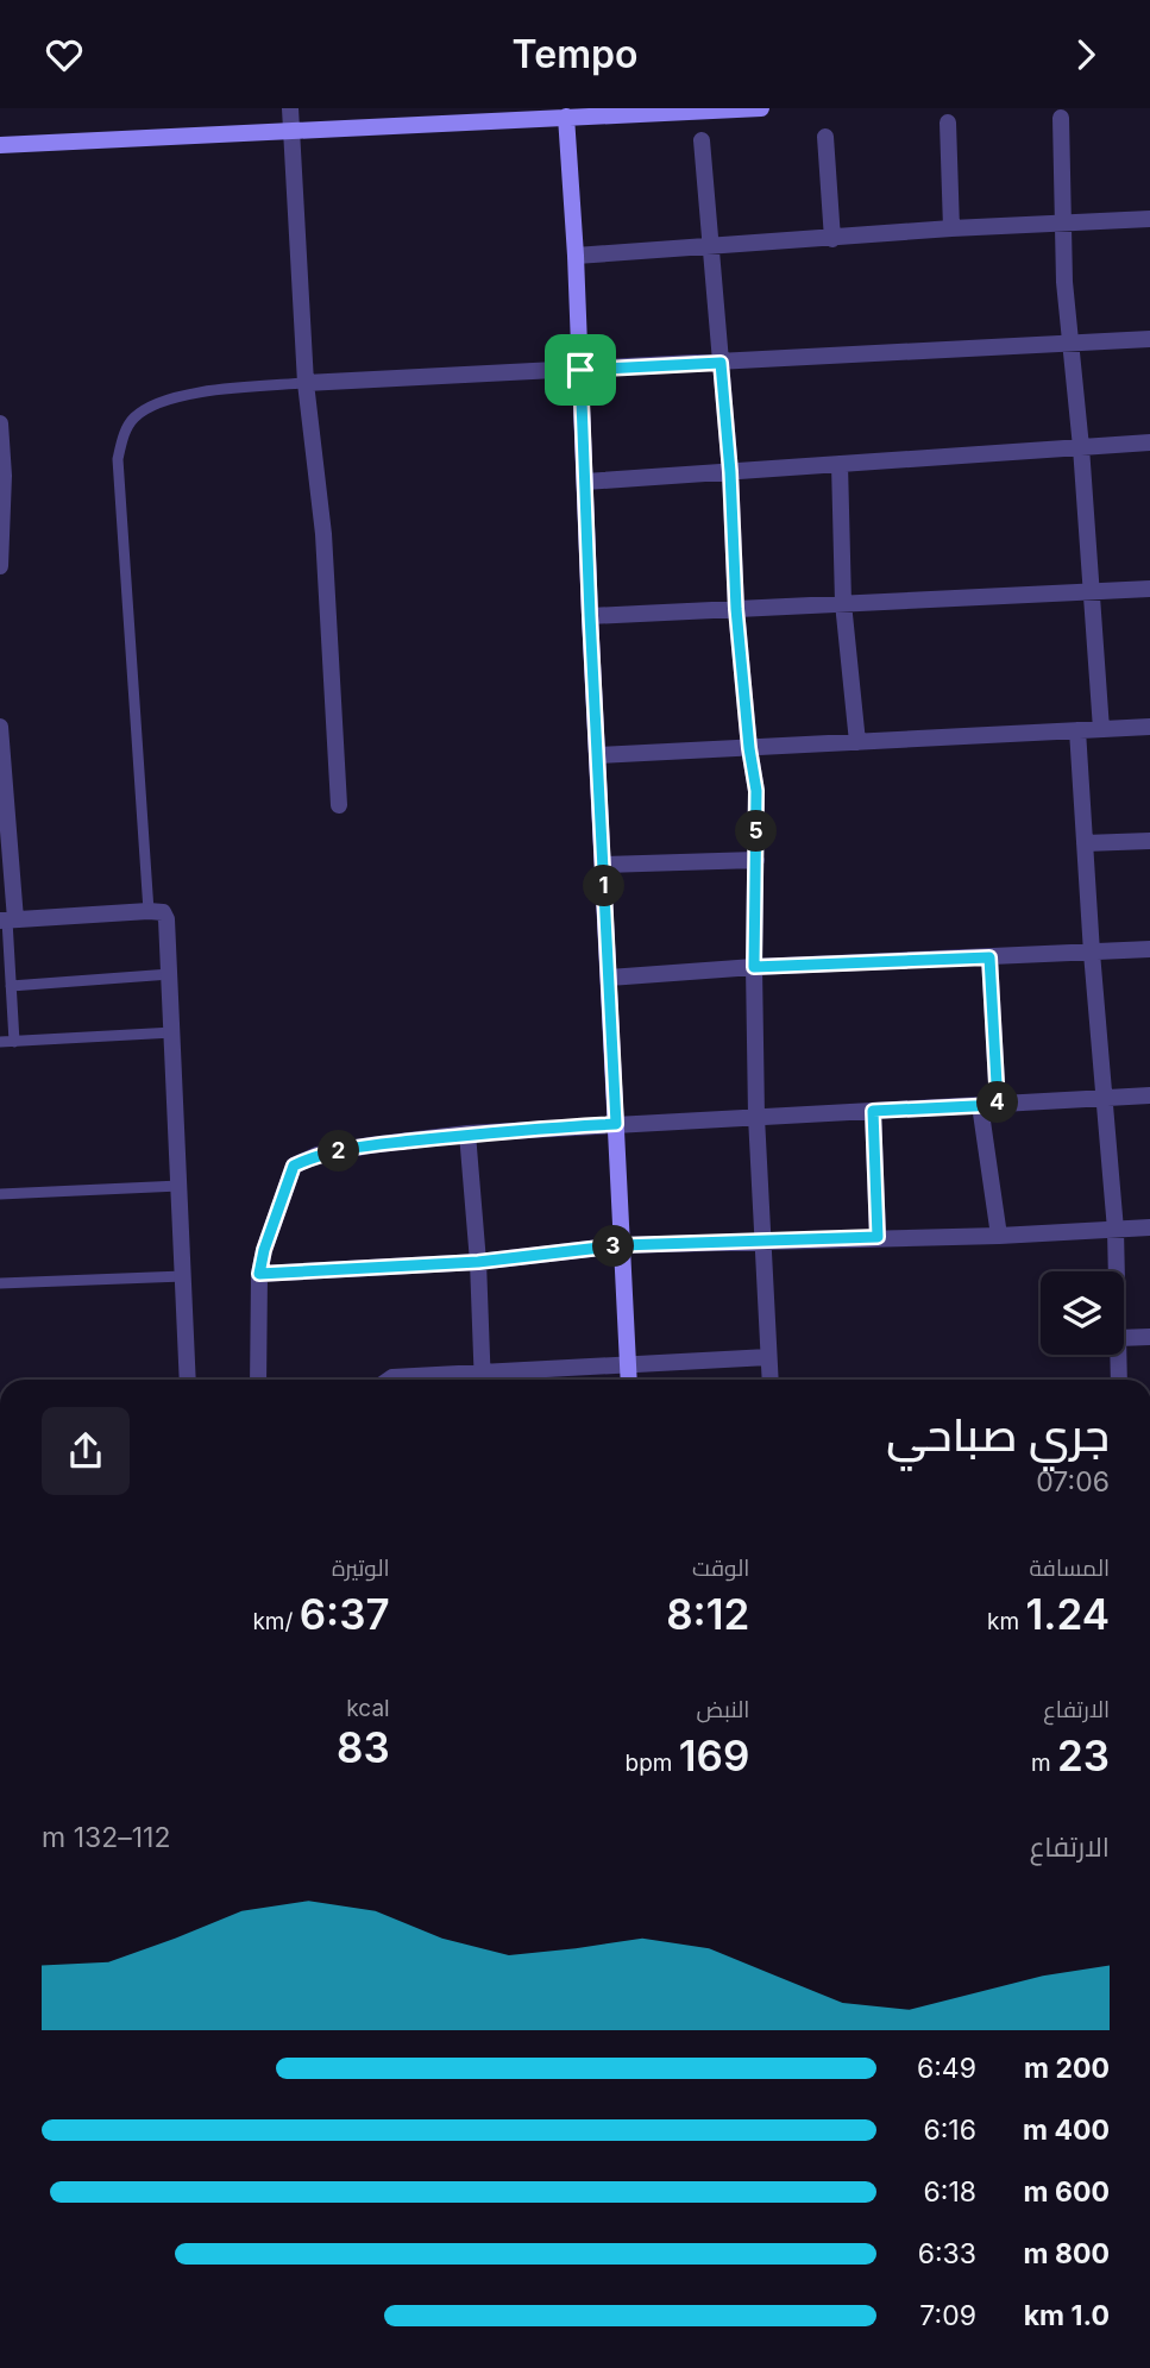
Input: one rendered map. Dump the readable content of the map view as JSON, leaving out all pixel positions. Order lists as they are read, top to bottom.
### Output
{
  "page": {
    "header": "Tempo",
    "pins": [
      "5",
      "1",
      "4",
      "2",
      "3"
    ],
    "heading": ["جري صباحي", "07:06"],
    "stats": [
      ["المسافة", "1.24 km"],
      ["الوقت", "8:12"],
      ["الوتيرة", "6:37 /km"],
      ["الارتفاع", "23 m"],
      ["النبض", "169 bpm"],
      ["kcal", "83"]
    ],
    "chart": ["الارتفاع", "112–132 m"],
    "list": [
      {
        "name": "200 m",
        "note": "6:49"
      },
      {
        "name": "400 m",
        "note": "6:16"
      },
      {
        "name": "600 m",
        "note": "6:18"
      },
      {
        "name": "800 m",
        "note": "6:33"
      },
      {
        "name": "1.0 km",
        "note": "7:09"
      }
    ]
  }
}
